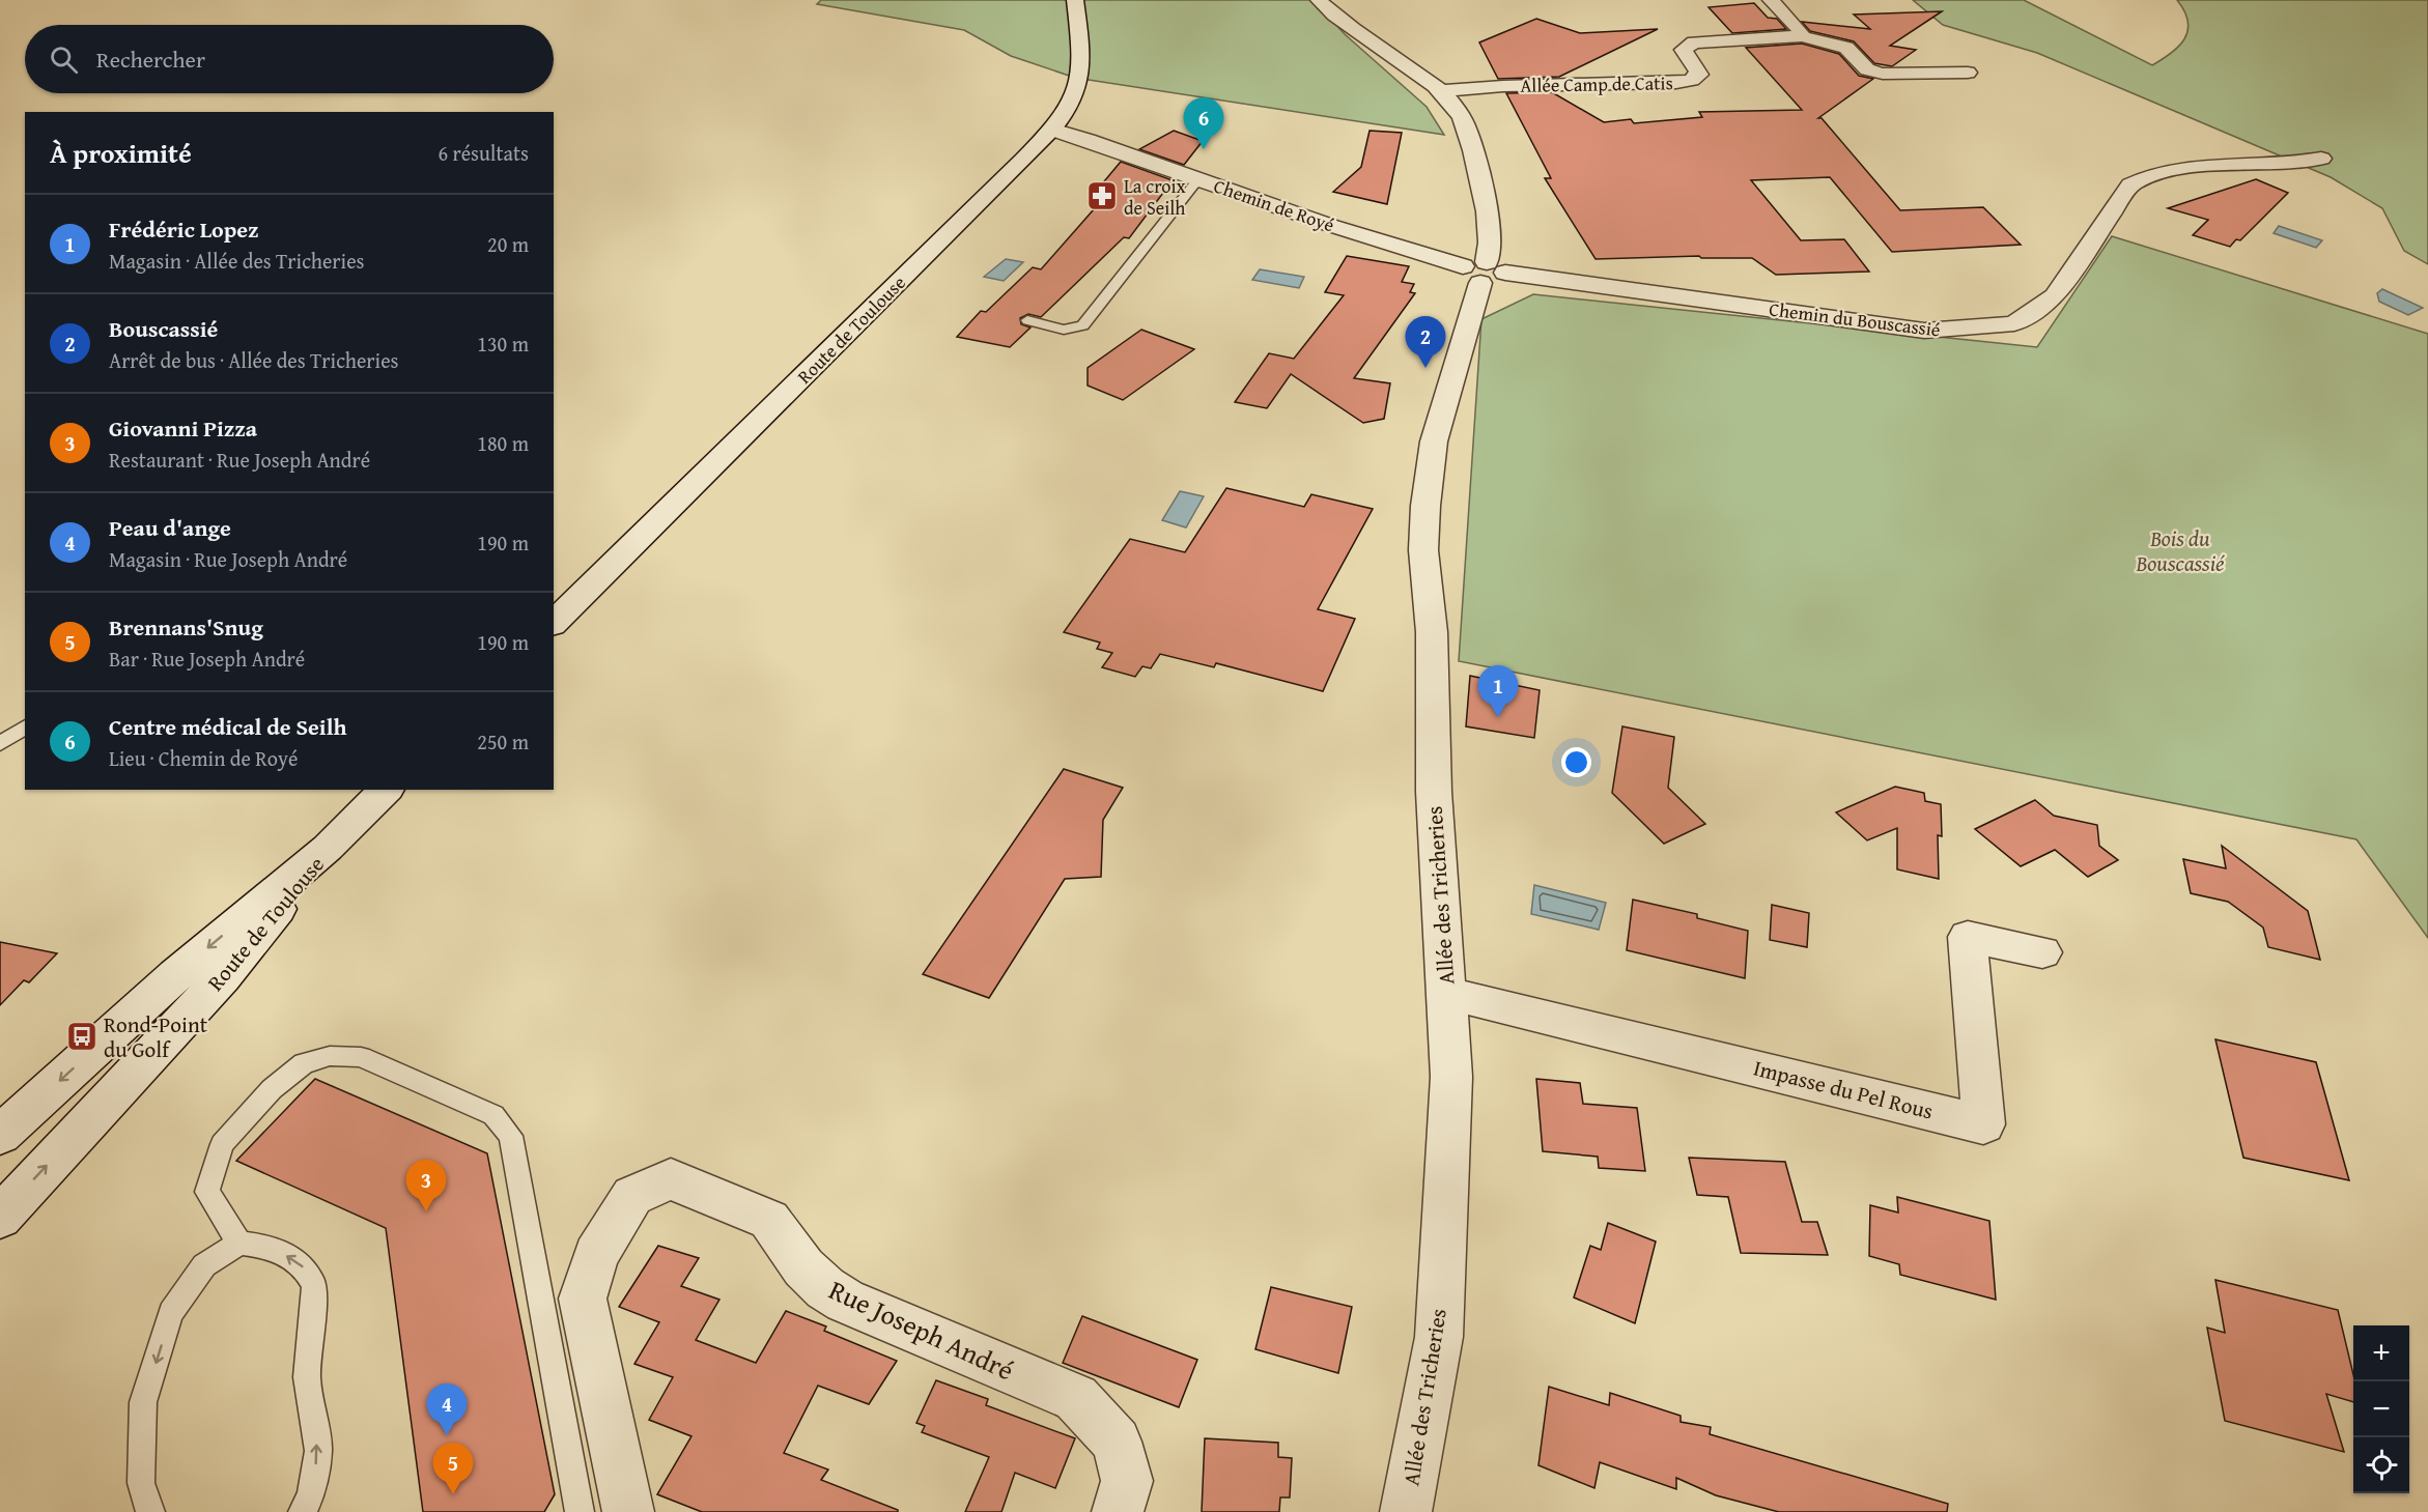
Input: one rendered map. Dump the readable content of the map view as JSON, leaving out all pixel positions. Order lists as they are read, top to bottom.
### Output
{
  "streets": {
    "street": [
      "Allée Camp de Catis",
      "Chemin de Royé",
      "Chemin du Bouscassié",
      "Route de Toulouse",
      "Allée des Tricheries",
      "Impasse du Pel Rous",
      "Rue Joseph André"
    ]
  },
  "crossings": [
    ["Allée Camp de Catis", "Allée des Tricheries"],
    ["Chemin de Royé", "Chemin du Bouscassié"],
    ["Chemin de Royé", "Route de Toulouse"],
    ["Chemin de Royé", "Allée des Tricheries"],
    ["Chemin du Bouscassié", "Allée des Tricheries"],
    ["Allée des Tricheries", "Impasse du Pel Rous"]
  ],
  "parks": ["Bois du Bouscassié"],
  "places": {
    "pharmacy": ["La croix de Seilh"],
    "bus stop": ["Rond-Point du Golf"]
  },
  "page": {
    "search": "Rechercher",
    "pins": [
      "6",
      "2",
      "1",
      "3",
      "4",
      "5"
    ],
    "heading": ["À proximité", "6 résultats"],
    "list": [
      {
        "mark": "1",
        "name": "Frédéric Lopez",
        "note": "Magasin · Allée des Tricheries",
        "value": "20 m"
      },
      {
        "mark": "2",
        "name": "Bouscassié",
        "note": "Arrêt de bus · Allée des Tricheries",
        "value": "130 m"
      },
      {
        "mark": "3",
        "name": "Giovanni Pizza",
        "note": "Restaurant · Rue Joseph André",
        "value": "180 m"
      },
      {
        "mark": "4",
        "name": "Peau d'ange",
        "note": "Magasin · Rue Joseph André",
        "value": "190 m"
      },
      {
        "mark": "5",
        "name": "Brennans'Snug",
        "note": "Bar · Rue Joseph André",
        "value": "190 m"
      },
      {
        "mark": "6",
        "name": "Centre médical de Seilh",
        "note": "Lieu · Chemin de Royé",
        "value": "250 m"
      }
    ],
    "map_buttons": ["+", "−"]
  }
}
